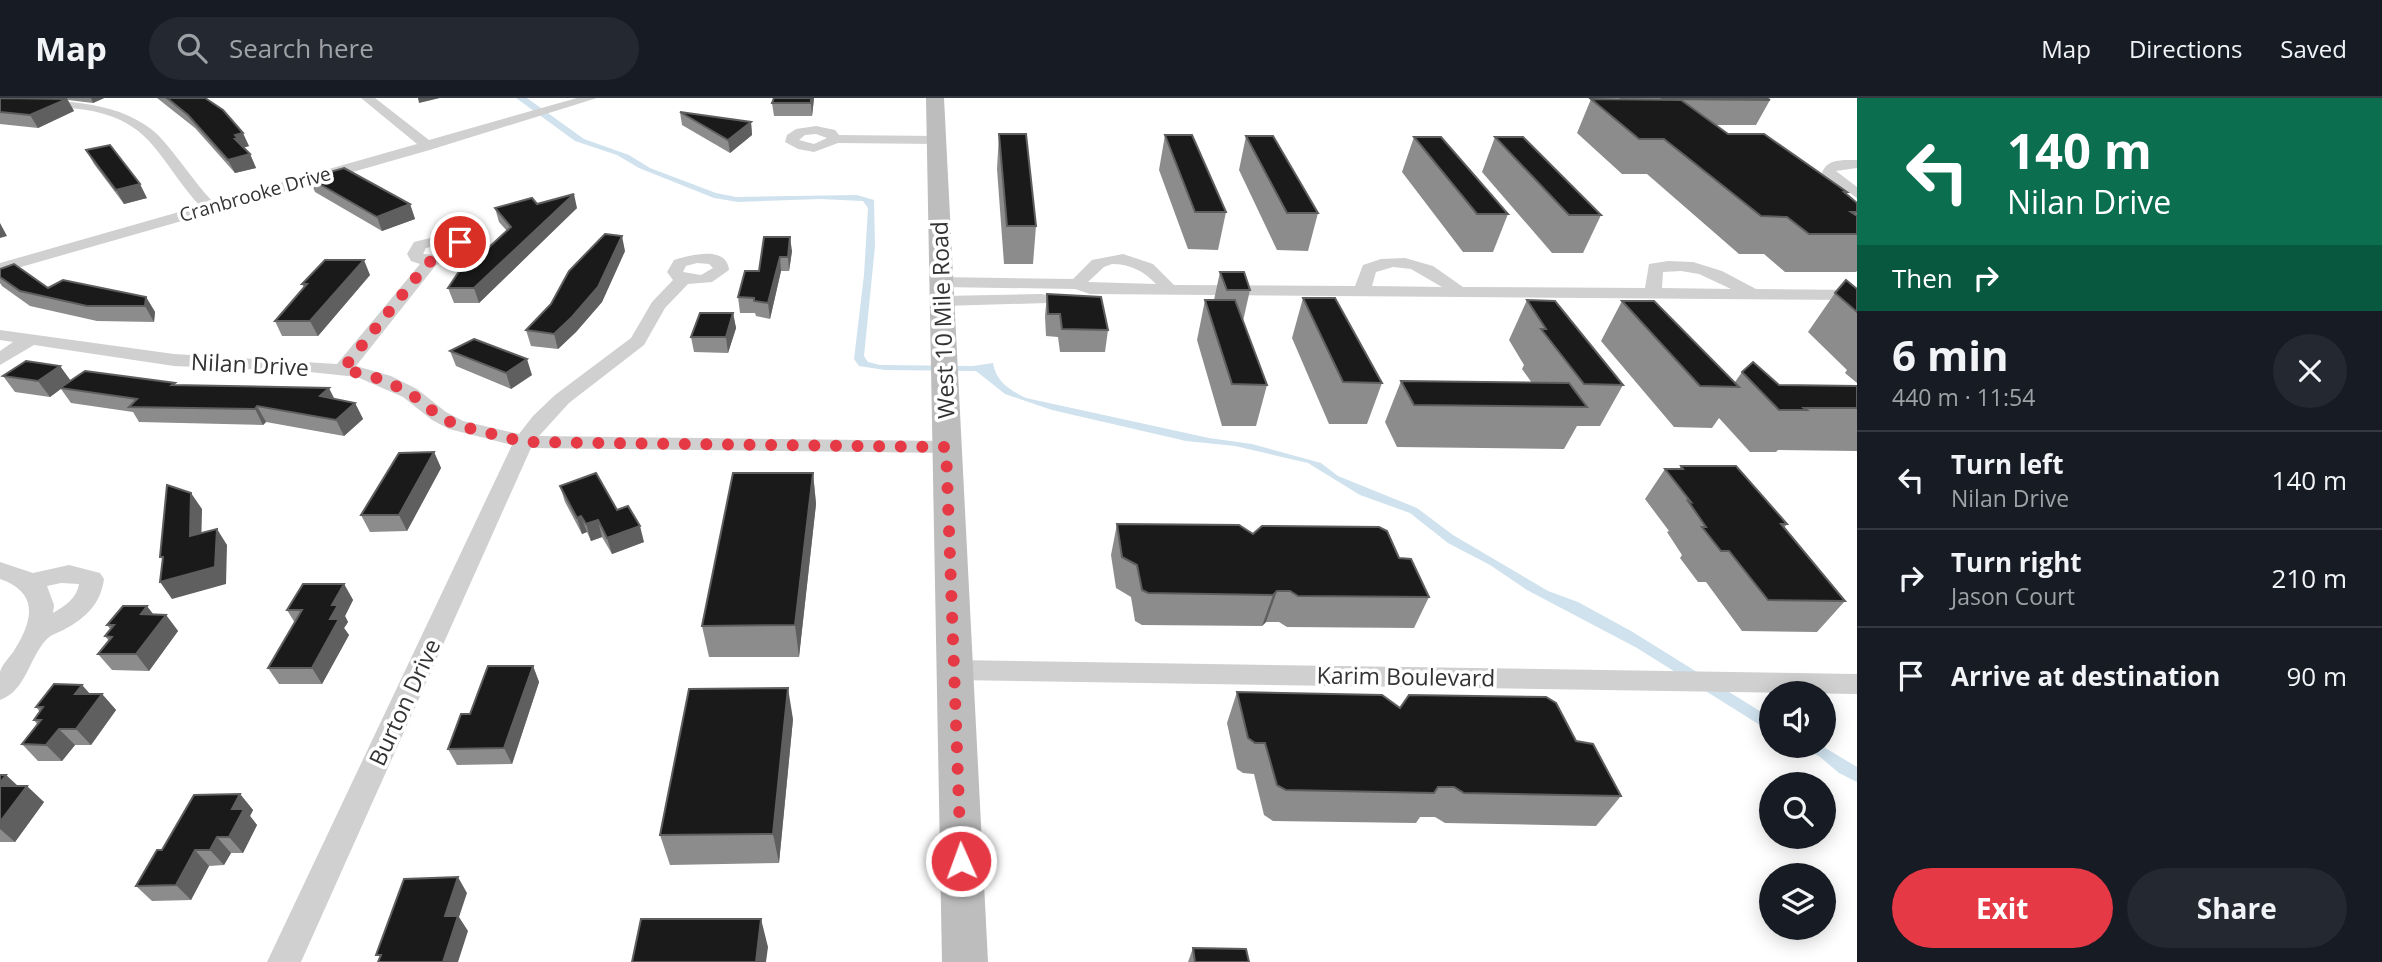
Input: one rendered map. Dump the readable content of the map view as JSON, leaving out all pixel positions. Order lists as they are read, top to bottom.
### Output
{
  "streets": {
    "main road": ["West 10 Mile Road"],
    "street": [
      "Cranbrooke Drive",
      "Nilan Drive",
      "Karim Boulevard",
      "Burton Drive"
    ]
  },
  "crossings": [
    ["West 10 Mile Road", "Nilan Drive"],
    ["West 10 Mile Road", "Karim Boulevard"],
    ["Nilan Drive", "Burton Drive"]
  ],
  "page": {
    "header": "Map",
    "search": "Search here",
    "nav": ["Map", "Directions", "Saved"],
    "turn": ["140 m", "Nilan Drive"],
    "then": "Then",
    "heading": ["6 min", "440 m · 11:54"],
    "list": [
      {
        "name": "Turn left",
        "note": "Nilan Drive",
        "value": "140 m"
      },
      {
        "name": "Turn right",
        "note": "Jason Court",
        "value": "210 m"
      },
      {
        "name": "Arrive at destination",
        "value": "90 m"
      }
    ],
    "buttons": ["Exit", "Share"]
  }
}
